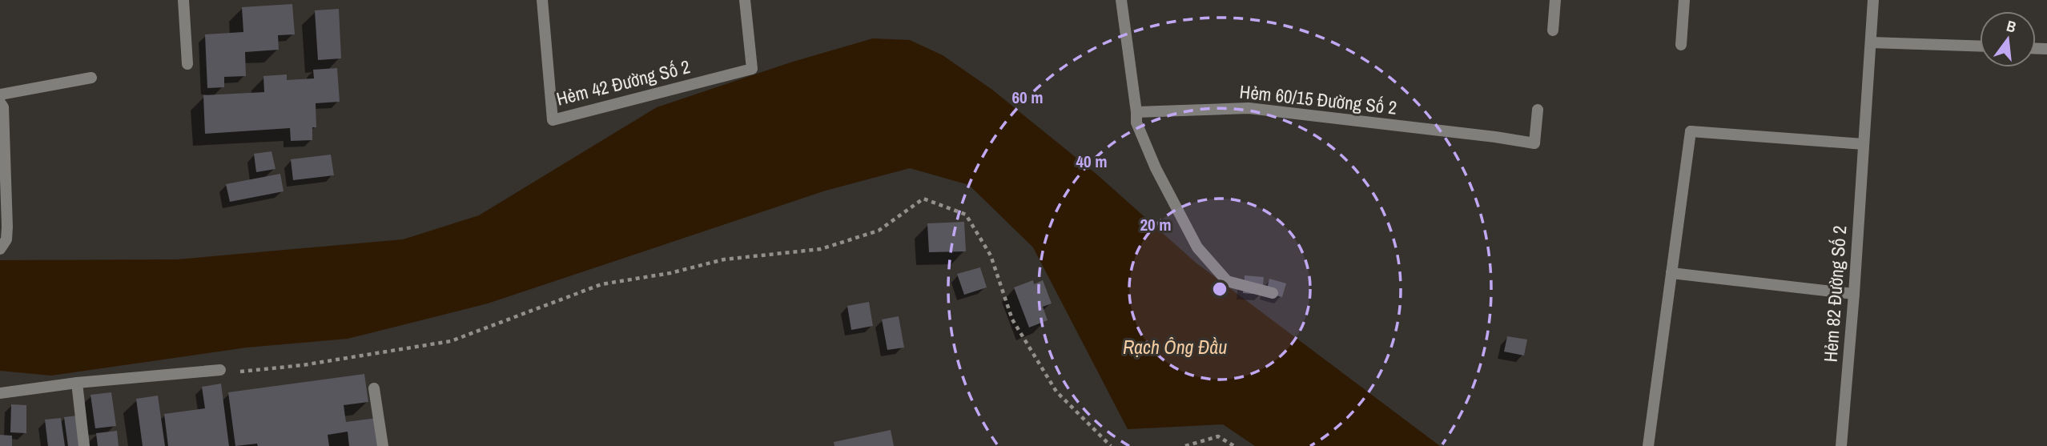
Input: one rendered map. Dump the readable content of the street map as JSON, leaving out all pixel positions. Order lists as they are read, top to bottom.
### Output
{
  "streets": {
    "street": ["Hẻm 42 Đường Số 2", "Hẻm 60/15 Đường Số 2", "Hẻm 82 Đường Số 2"]
  },
  "water": ["Rạch Ông Đầu"],
  "north": "top",
  "rings": ["60 m", "40 m", "20 m"]
}
